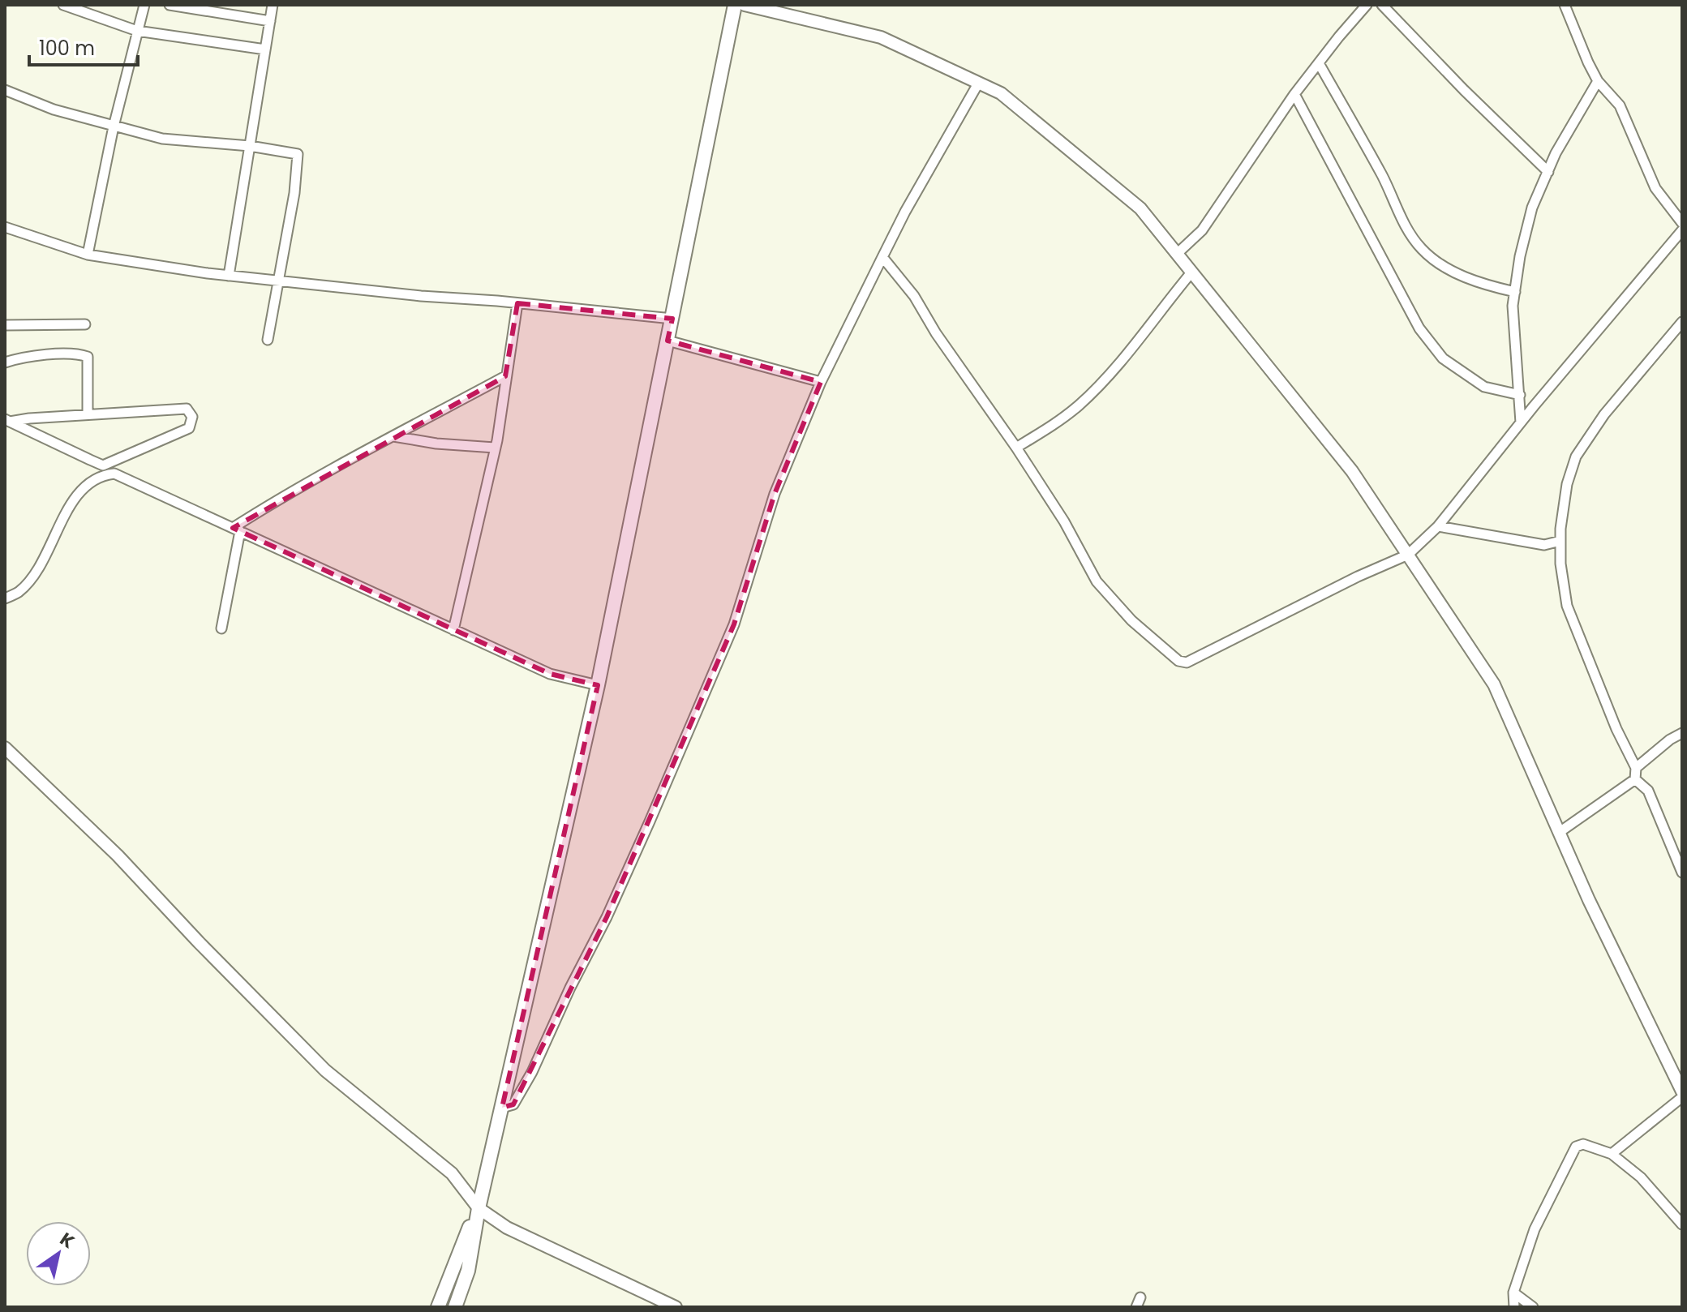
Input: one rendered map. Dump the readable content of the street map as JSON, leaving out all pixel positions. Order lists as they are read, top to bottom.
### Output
{
  "scale_bar": "100 m",
  "north": "top right"
}
